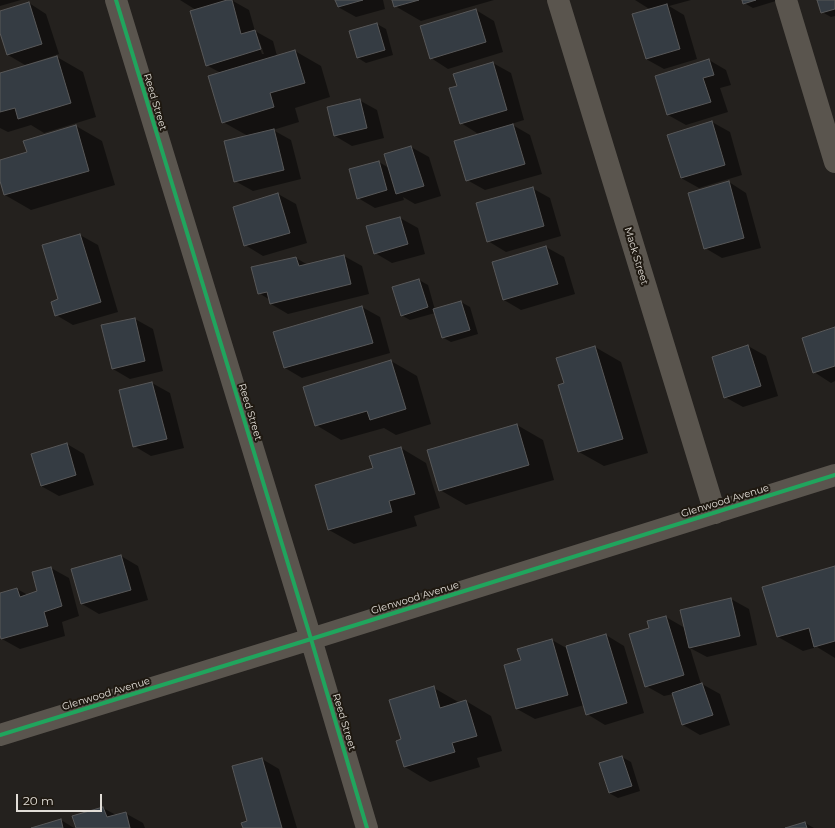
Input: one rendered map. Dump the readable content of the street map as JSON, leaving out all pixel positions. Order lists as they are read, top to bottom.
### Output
{
  "streets": {
    "street": ["Reed Street", "Mack Street", "Glenwood Avenue"]
  },
  "crossings": [
    ["Reed Street", "Glenwood Avenue"],
    ["Mack Street", "Glenwood Avenue"]
  ],
  "scale_bar": "20 m"
}
